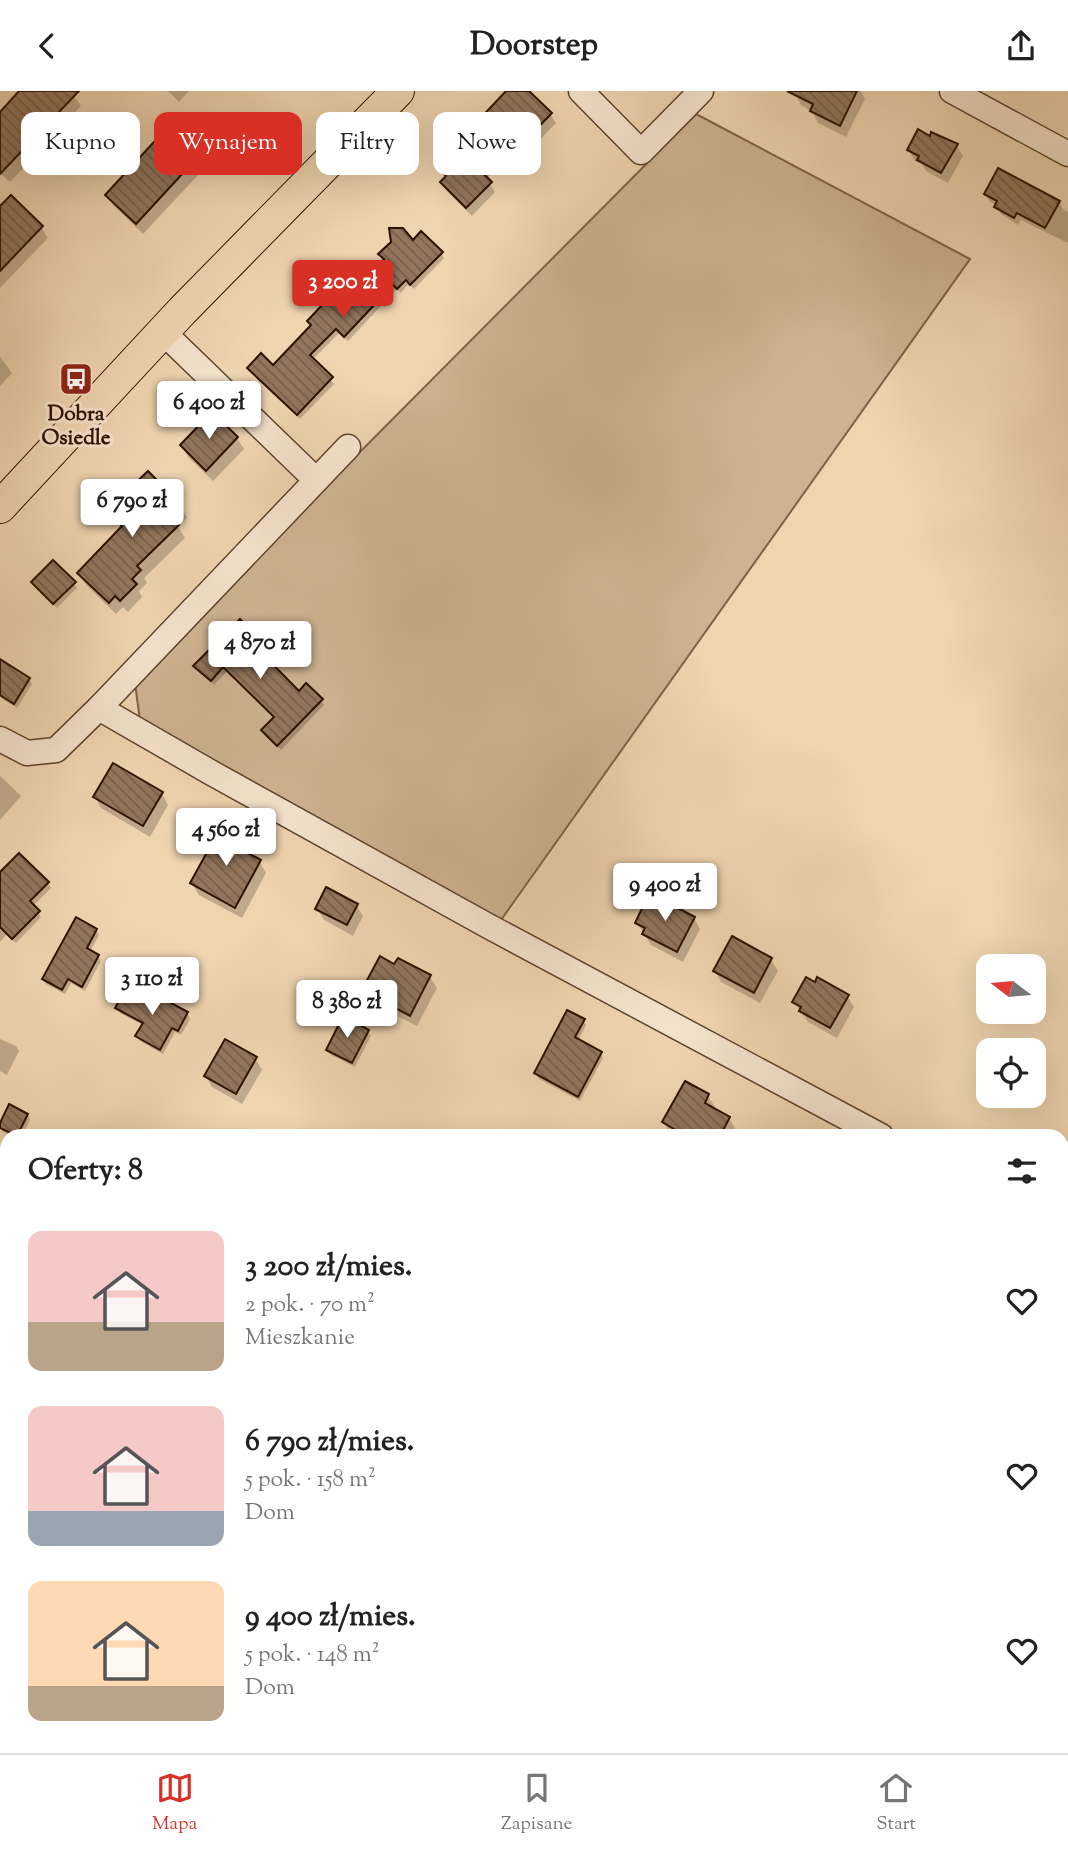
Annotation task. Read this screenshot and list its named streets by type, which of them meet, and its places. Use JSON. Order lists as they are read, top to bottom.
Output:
{
  "places": {
    "bus stop": ["Dobra Osiedle"]
  },
  "north": "left",
  "page": {
    "header": "Doorstep",
    "chip": [
      "Kupno",
      "Wynajem",
      "Filtry",
      "Nowe"
    ],
    "price": [
      "3 200 zł",
      "6 400 zł",
      "6 790 zł",
      "4 870 zł",
      "4 560 zł",
      "9 400 zł",
      "3 110 zł",
      "8 380 zł"
    ],
    "heading": "Oferty: 8",
    "list": [
      {
        "name": "3 200 zł/mies.",
        "note": "2 pok. · 70 m² · Mieszkanie"
      },
      {
        "name": "6 790 zł/mies.",
        "note": "5 pok. · 158 m² · Dom"
      },
      {
        "name": "9 400 zł/mies.",
        "note": "5 pok. · 148 m² · Dom"
      }
    ],
    "tabs": ["Mapa", "Zapisane", "Start"]
  }
}
